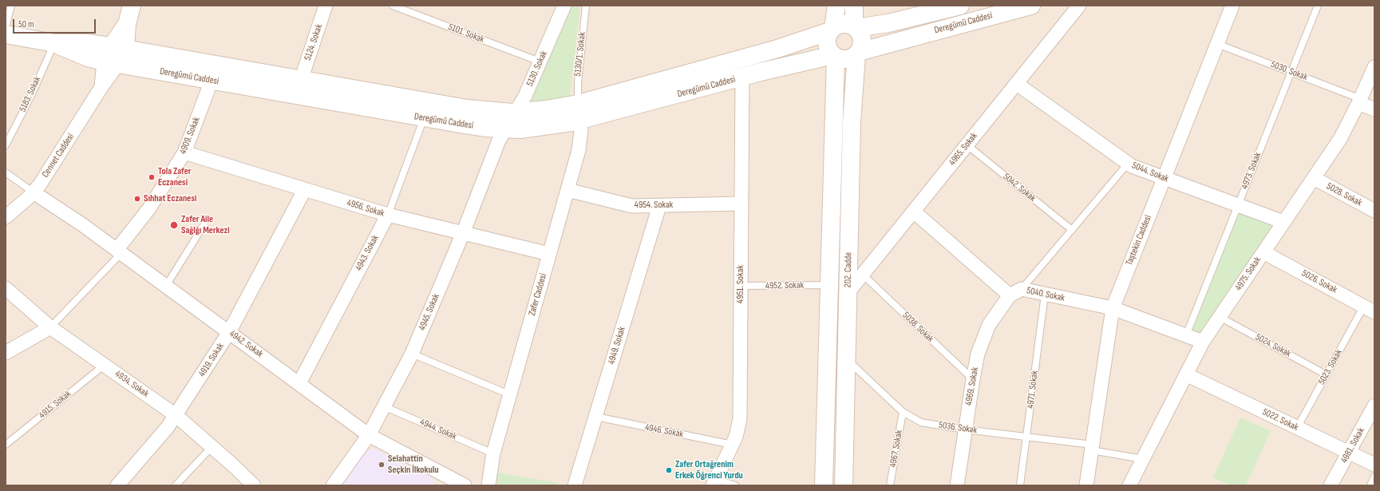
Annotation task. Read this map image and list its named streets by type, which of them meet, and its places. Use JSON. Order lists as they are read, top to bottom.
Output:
{
  "streets": {
    "main road": ["Deregümü Caddesi", "Cennet Caddesi", "202. Cadde"],
    "street": [
      "5124. Sokak",
      "5130. Sokak",
      "5030. Sokak",
      "4909. Sokak",
      "4965. Sokak",
      "5044. Sokak",
      "5028. Sokak",
      "4954. Sokak",
      "4956. Sokak",
      "Taştekin Caddesi",
      "4943. Sokak",
      "4975. Sokak",
      "5026. Sokak",
      "4951. Sokak",
      "Zafer Caddesi",
      "5040. Sokak",
      "4945. Sokak",
      "4942. Sokak",
      "4949. Sokak",
      "4919. Sokak",
      "4934. Sokak",
      "4969. Sokak",
      "5022. Sokak",
      "4981. Sokak"
    ],
    "lane": [
      "5101. Sokak",
      "5130/1. Sokak",
      "5183. Sokak",
      "4973. Sokak",
      "5042. Sokak",
      "4952. Sokak",
      "5038. Sokak",
      "5024. Sokak",
      "5023. Sokak",
      "4971. Sokak",
      "4915. Sokak",
      "5036. Sokak",
      "4944. Sokak",
      "4946. Sokak",
      "4967. Sokak"
    ]
  },
  "crossings": [
    ["Deregümü Caddesi", "5124. Sokak"],
    ["Deregümü Caddesi", "5130/1. Sokak"],
    ["Deregümü Caddesi", "5130. Sokak"],
    ["Deregümü Caddesi", "5183. Sokak"],
    ["Deregümü Caddesi", "4909. Sokak"],
    ["Deregümü Caddesi", "Cennet Caddesi"],
    ["Deregümü Caddesi", "4943. Sokak"],
    ["Deregümü Caddesi", "202. Cadde"],
    ["Deregümü Caddesi", "4951. Sokak"],
    ["Deregümü Caddesi", "Zafer Caddesi"],
    ["Deregümü Caddesi", "4945. Sokak"],
    ["5101. Sokak", "5130. Sokak"],
    ["5130/1. Sokak", "Zafer Caddesi"],
    ["5130. Sokak", "4945. Sokak"],
    ["5030. Sokak", "4973. Sokak"],
    ["5030. Sokak", "Taştekin Caddesi"],
    ["5030. Sokak", "4975. Sokak"],
    ["4909. Sokak", "4956. Sokak"],
    ["4909. Sokak", "4942. Sokak"],
    ["4909. Sokak", "4934. Sokak"],
    ["4965. Sokak", "5044. Sokak"],
    ["4965. Sokak", "5042. Sokak"],
    ["4965. Sokak", "202. Cadde"],
    ["4965. Sokak", "5038. Sokak"],
    ["Cennet Caddesi", "4942. Sokak"],
    ["4973. Sokak", "5044. Sokak"],
    ["4973. Sokak", "5040. Sokak"],
    ["5044. Sokak", "Taştekin Caddesi"],
    ["5044. Sokak", "4975. Sokak"],
    ["5028. Sokak", "4975. Sokak"],
    ["4954. Sokak", "4951. Sokak"],
    ["4954. Sokak", "Zafer Caddesi"],
    ["4954. Sokak", "4949. Sokak"],
    ["4956. Sokak", "4943. Sokak"],
    ["4956. Sokak", "Zafer Caddesi"],
    ["4956. Sokak", "4945. Sokak"],
    ["4956. Sokak", "4919. Sokak"],
    ["Taştekin Caddesi", "5040. Sokak"],
    ["Taştekin Caddesi", "5036. Sokak"],
    ["4943. Sokak", "4942. Sokak"],
    ["202. Cadde", "4952. Sokak"],
    ["202. Cadde", "5036. Sokak"],
    ["4975. Sokak", "5026. Sokak"],
    ["4975. Sokak", "5040. Sokak"],
    ["4975. Sokak", "5024. Sokak"],
    ["4975. Sokak", "5022. Sokak"],
    ["4975. Sokak", "5036. Sokak"],
    ["5026. Sokak", "5023. Sokak"],
    ["4951. Sokak", "4952. Sokak"],
    ["4951. Sokak", "4946. Sokak"],
    ["Zafer Caddesi", "4944. Sokak"],
    ["5040. Sokak", "4969. Sokak"],
    ["5040. Sokak", "4971. Sokak"],
    ["4945. Sokak", "4942. Sokak"],
    ["4945. Sokak", "4944. Sokak"],
    ["5038. Sokak", "4969. Sokak"],
    ["4942. Sokak", "4919. Sokak"],
    ["4949. Sokak", "4946. Sokak"],
    ["5024. Sokak", "5023. Sokak"],
    ["4919. Sokak", "4934. Sokak"],
    ["5023. Sokak", "5022. Sokak"],
    ["4934. Sokak", "4915. Sokak"],
    ["4969. Sokak", "5036. Sokak"],
    ["4971. Sokak", "5036. Sokak"],
    ["5022. Sokak", "4981. Sokak"],
    ["5036. Sokak", "4967. Sokak"]
  ],
  "places": [
    "Tola Zafer Eczanesi",
    "Sıhhat Eczanesi",
    "Zafer Aile Sağlğı Merkezi",
    "Selahattin Seçkin İlkokulu",
    "Zafer Ortağrenim Erkek Öğrenci Yurdu"
  ],
  "scale_bar": "50 m"
}
